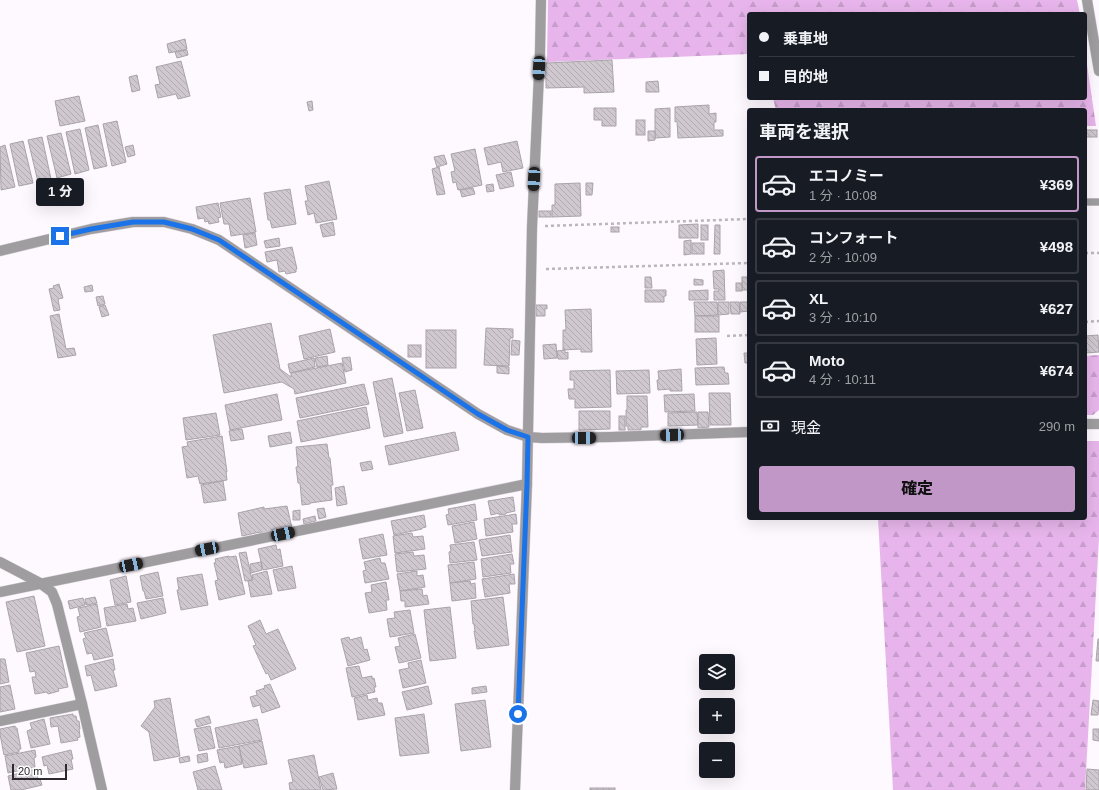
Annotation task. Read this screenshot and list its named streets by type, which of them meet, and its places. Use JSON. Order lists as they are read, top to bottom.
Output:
{
  "scale_bar": "20 m",
  "page": {
    "banner": ["乗車地", "目的地"],
    "heading": "車両を選択",
    "list": [
      {
        "name": "エコノミー",
        "note": "1 分 · 10:08",
        "value": "¥369"
      },
      {
        "name": "コンフォート",
        "note": "2 分 · 10:09",
        "value": "¥498"
      },
      {
        "name": "XL",
        "note": "3 分 · 10:10",
        "value": "¥627"
      },
      {
        "name": "Moto",
        "note": "4 分 · 10:11",
        "value": "¥674"
      }
    ],
    "bubble": "1 分",
    "pay": ["現金", "290 m"],
    "buttons": "確定",
    "map_buttons": ["+", "−"],
    "scale": "20 m"
  }
}
